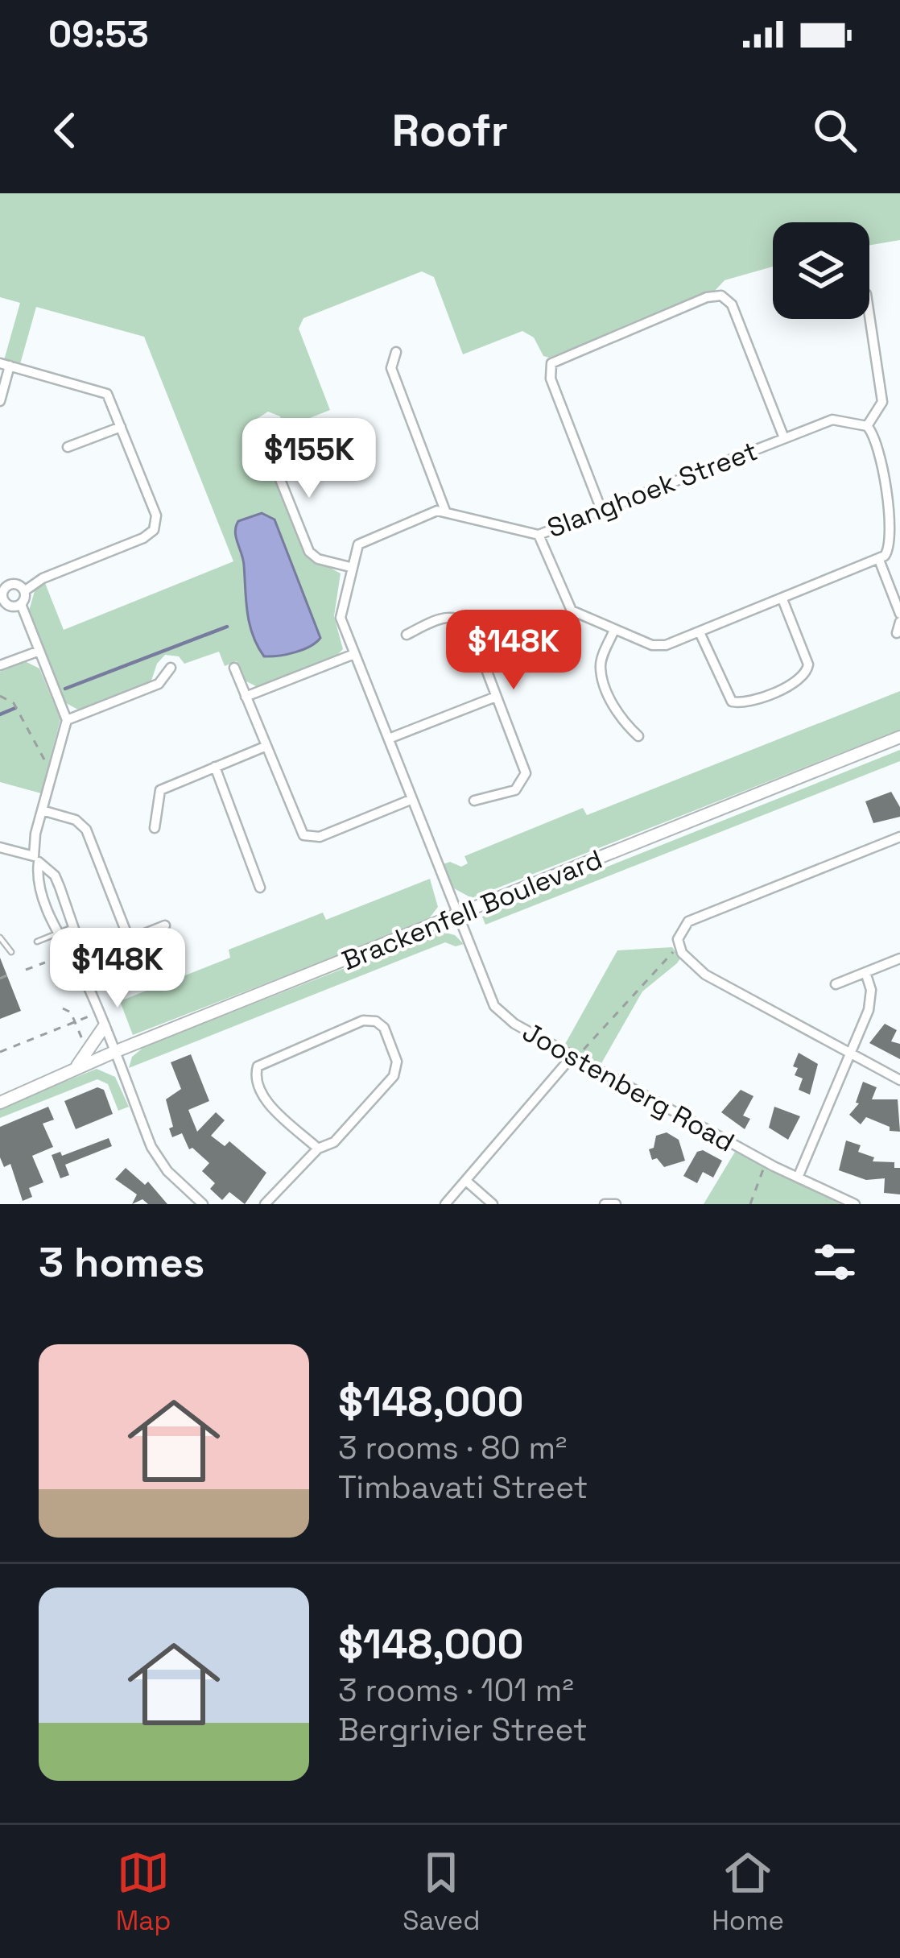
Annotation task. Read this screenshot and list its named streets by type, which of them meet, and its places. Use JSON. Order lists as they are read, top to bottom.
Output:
{
  "streets": {
    "street": ["Slanghoek Street", "Brackenfell Boulevard", "Joostenberg Road"]
  },
  "crossings": [
    ["Brackenfell Boulevard", "Joostenberg Road"]
  ],
  "page": {
    "status": "09:53",
    "header": "Roofr",
    "price": ["$155K", "$148K", "$148K"],
    "heading": "3 homes",
    "list": [
      {
        "name": "$148,000",
        "note": "3 rooms · 80 m² · Timbavati Street"
      },
      {
        "name": "$148,000",
        "note": "3 rooms · 101 m² · Bergrivier Street"
      }
    ],
    "tabs": ["Map", "Saved", "Home"]
  }
}
